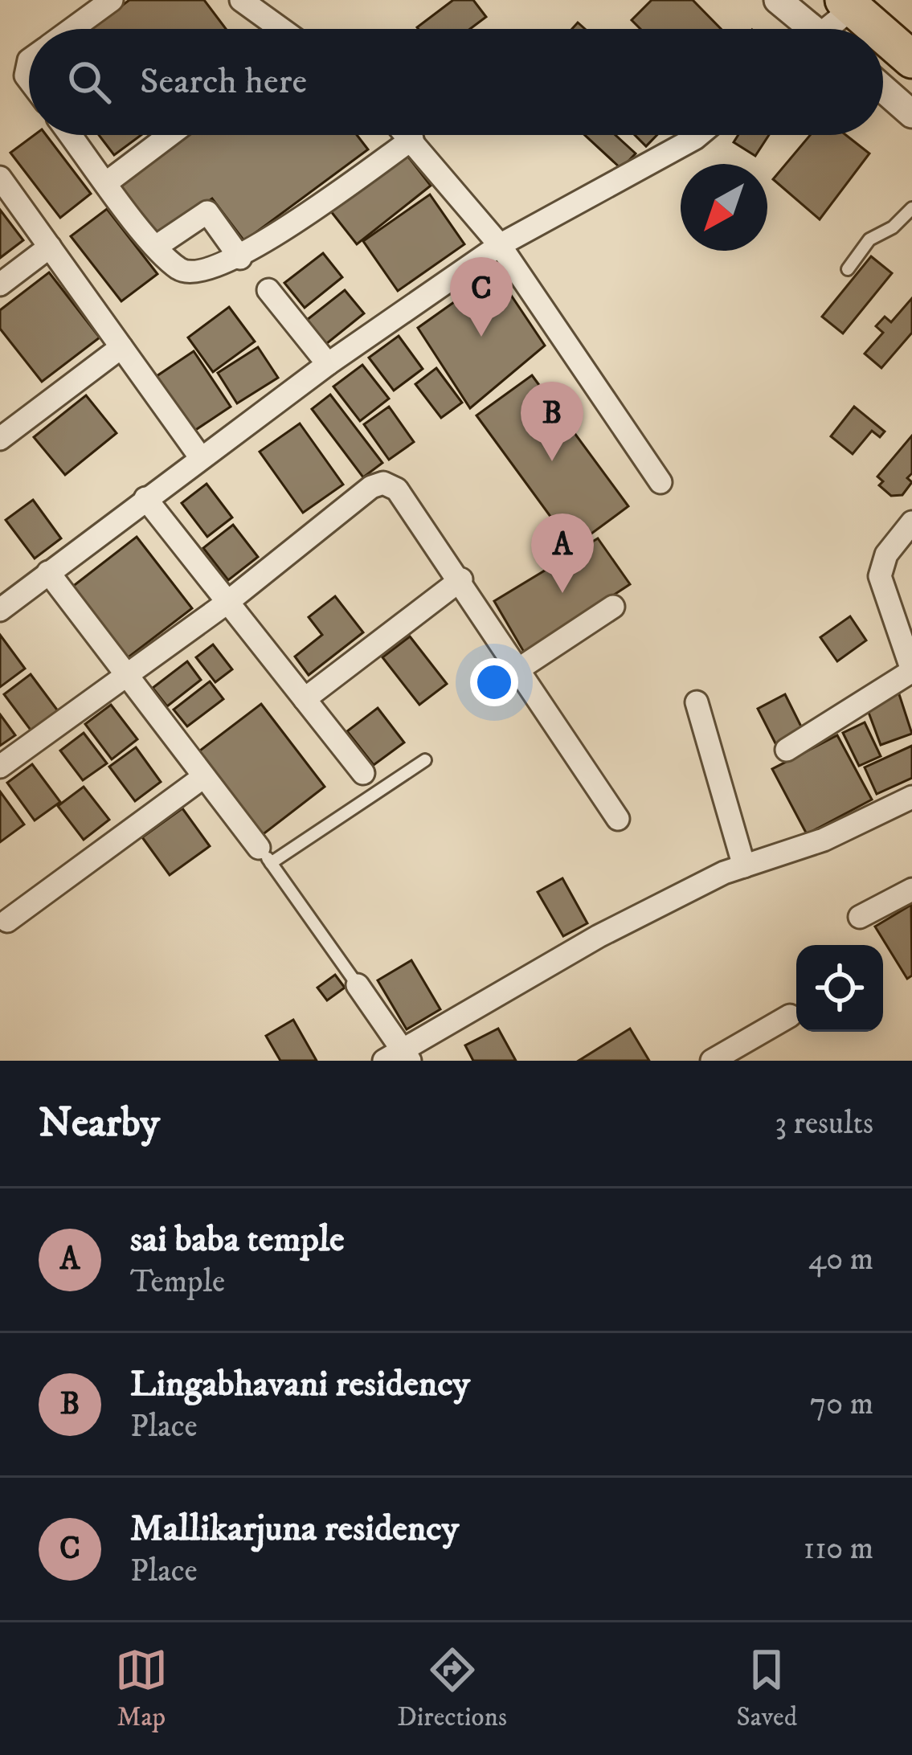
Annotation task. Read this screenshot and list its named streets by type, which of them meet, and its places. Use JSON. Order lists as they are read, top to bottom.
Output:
{
  "north": "bottom left",
  "page": {
    "search": "Search here",
    "pins": ["C", "B", "A"],
    "heading": ["Nearby", "3 results"],
    "list": [
      {
        "mark": "A",
        "name": "sai baba temple",
        "note": "Temple",
        "value": "40 m"
      },
      {
        "mark": "B",
        "name": "Lingabhavani residency",
        "note": "Place",
        "value": "70 m"
      },
      {
        "mark": "C",
        "name": "Mallikarjuna residency",
        "note": "Place",
        "value": "110 m"
      }
    ],
    "nav": ["Map", "Directions", "Saved"]
  }
}
